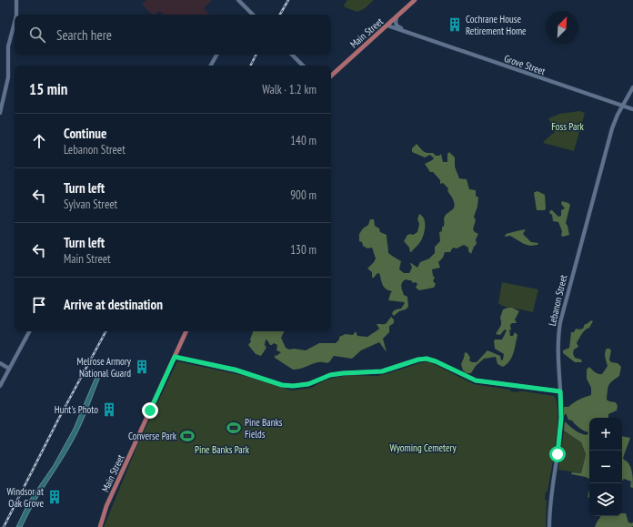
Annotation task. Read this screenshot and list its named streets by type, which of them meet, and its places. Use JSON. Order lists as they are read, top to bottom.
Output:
{
  "streets": {
    "main road": ["Main Street", "Grove Street", "Lebanon Street"]
  },
  "crossings": [
    ["Main Street", "Grove Street"],
    ["Grove Street", "Lebanon Street"]
  ],
  "parks": ["Foss Park", "Wyoming Cemetery", "Pine Banks Park"],
  "places": {
    "building": [
      "Cochrane House Retirement Home",
      "Melrose Armory National Guard",
      "Hunt's Photo",
      "Windsor at Oak Grove"
    ],
    "sports": ["Pine Banks Fields", "Converse Park"]
  },
  "north": "top right",
  "page": {
    "search": "Search here",
    "heading": ["15 min", "Walk · 1.2 km"],
    "list": [
      ["Continue", "Lebanon Street", "140 m"],
      ["Turn left", "Sylvan Street", "900 m"],
      ["Turn left", "Main Street", "130 m"],
      "Arrive at destination"
    ],
    "map_buttons": ["+", "−"]
  }
}
